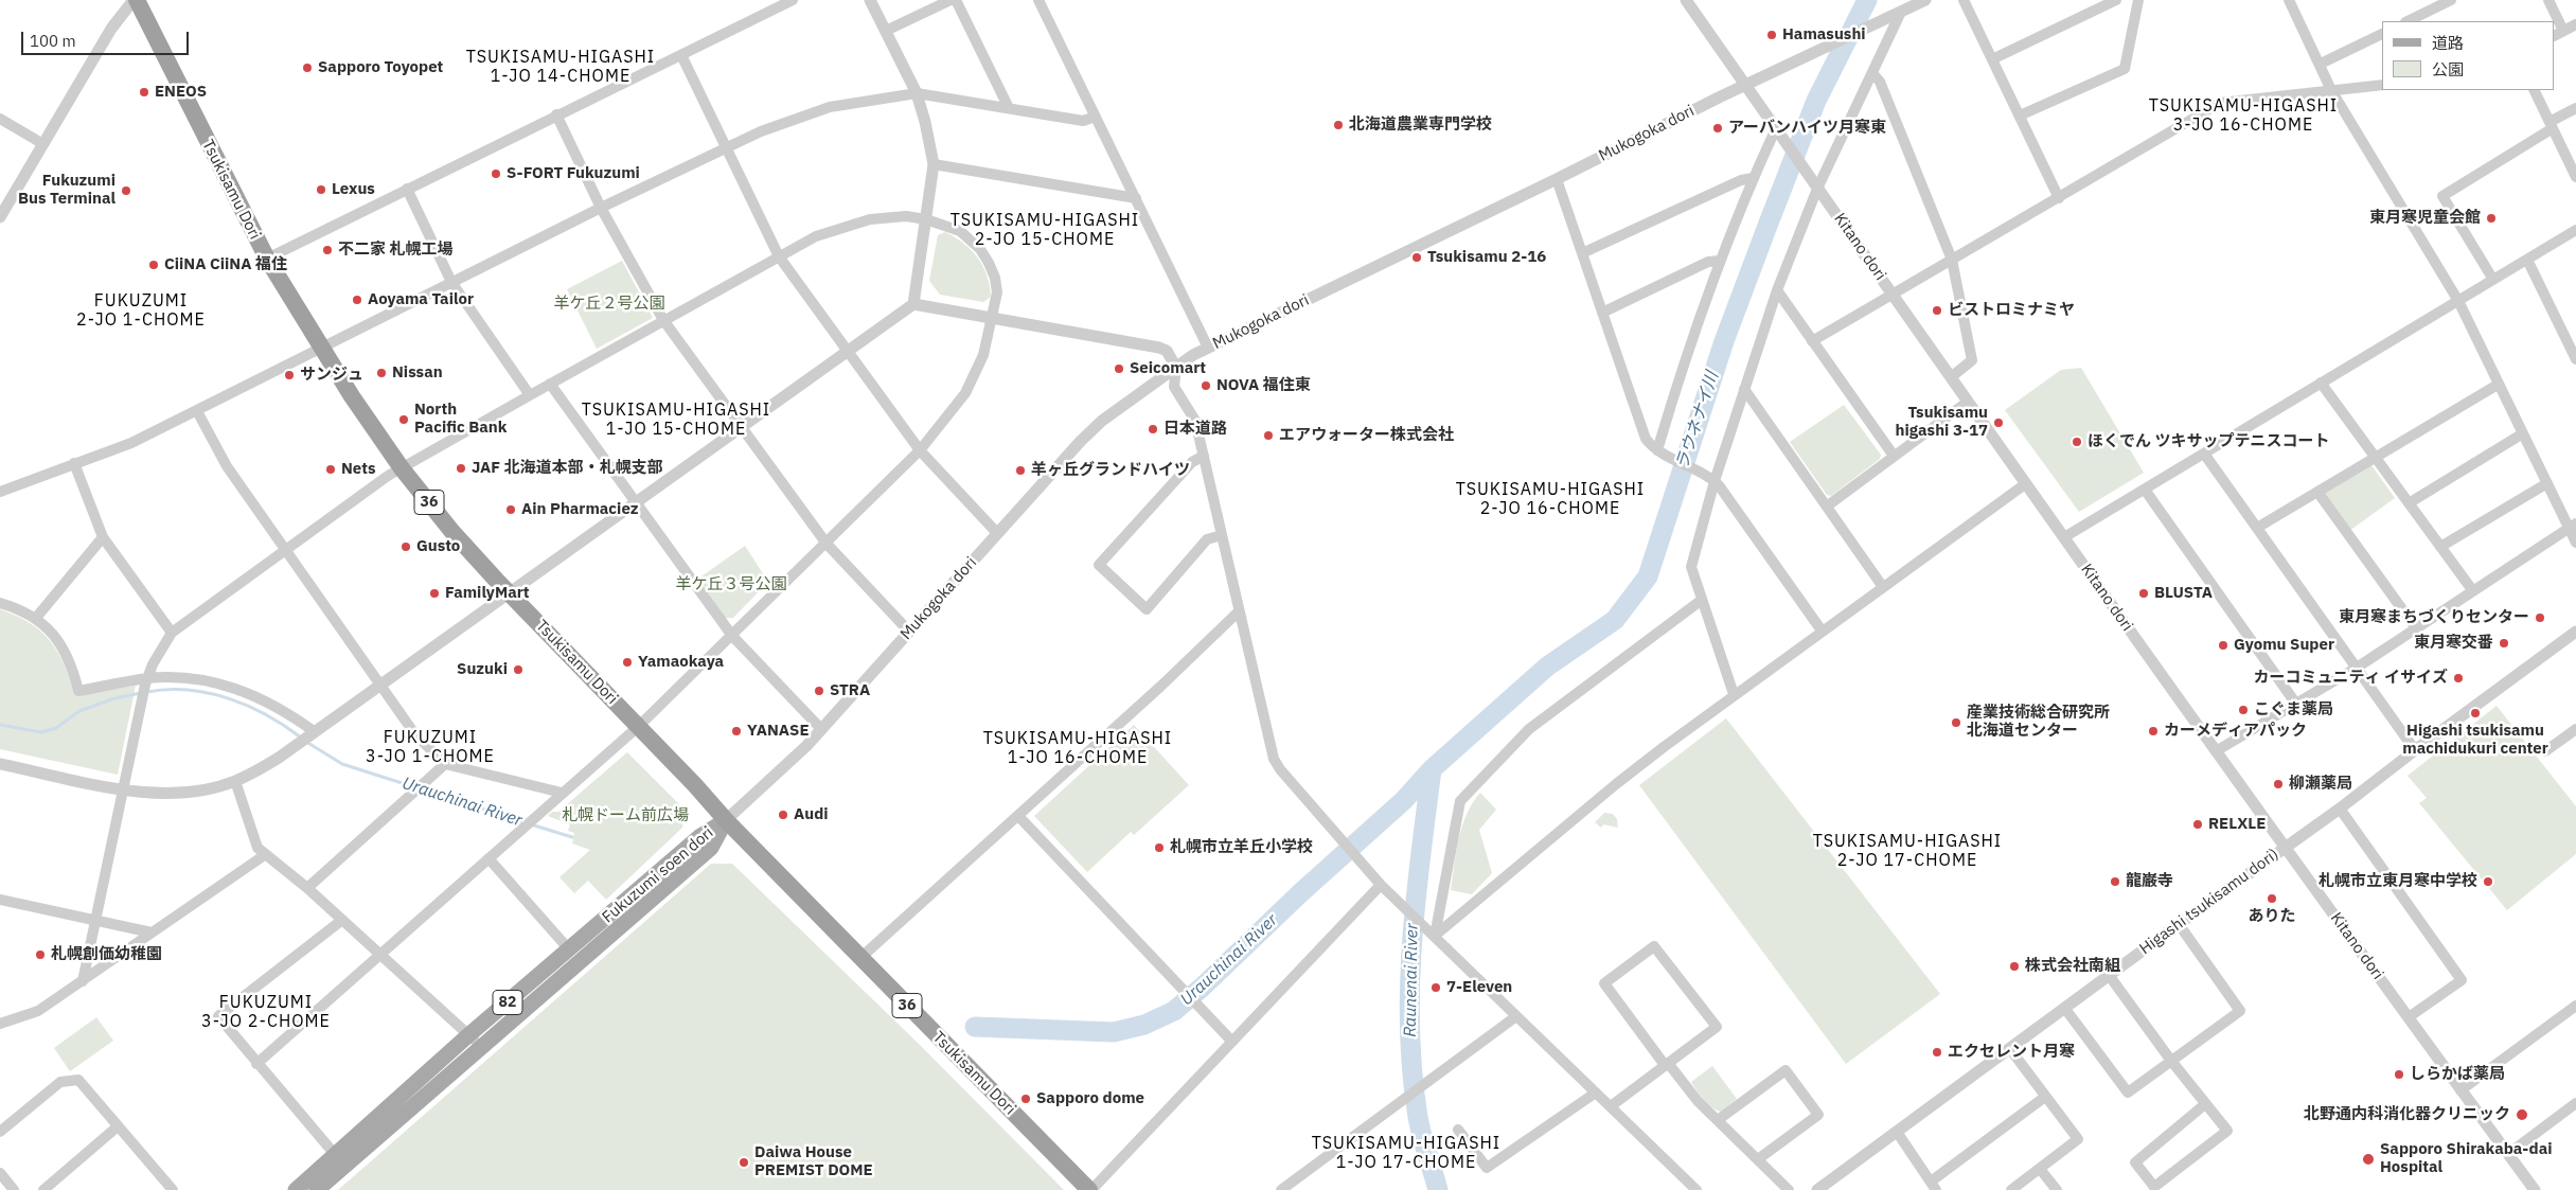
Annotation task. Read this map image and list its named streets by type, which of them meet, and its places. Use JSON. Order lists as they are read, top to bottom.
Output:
{
  "streets": {
    "highway": ["Tsukisamu Dori", "36"],
    "main road": ["Fukuzumi soen dori", "82"],
    "street": ["Mukogoka dori", "Kitano dori", "Higashi tsukisamu dori)"]
  },
  "crossings": [
    ["Mukogoka dori", "Tsukisamu Dori"],
    ["Mukogoka dori", "Kitano dori"],
    ["Mukogoka dori", "Fukuzumi soen dori"],
    ["Tsukisamu Dori", "Fukuzumi soen dori"],
    ["Kitano dori", "Higashi tsukisamu dori)"]
  ],
  "districts": [
    "TSUKISAMU-HIGASHI 1-JO 14-CHOME",
    "TSUKISAMU-HIGASHI 3-JO 16-CHOME",
    "TSUKISAMU-HIGASHI 2-JO 15-CHOME",
    "FUKUZUMI 2-JO 1-CHOME",
    "TSUKISAMU-HIGASHI 1-JO 15-CHOME",
    "TSUKISAMU-HIGASHI 2-JO 16-CHOME",
    "FUKUZUMI 3-JO 1-CHOME",
    "TSUKISAMU-HIGASHI 1-JO 16-CHOME",
    "TSUKISAMU-HIGASHI 2-JO 17-CHOME",
    "FUKUZUMI 3-JO 2-CHOME",
    "TSUKISAMU-HIGASHI 1-JO 17-CHOME"
  ],
  "water": ["ラウネナイ川", "Urauchinai River", "Raunenai River"],
  "parks": ["羊ケ丘２号公園", "羊ケ丘３号公園", "札幌ドーム前広場"],
  "places": [
    "Hamasushi",
    "Sapporo Toyopet",
    "ENEOS",
    "北海道農業専門学校",
    "アーバンハイツ月寒東",
    "S-FORT Fukuzumi",
    "Lexus",
    "Fukuzumi Bus Terminal",
    "東月寒児童会館",
    "不二家 札幌工場",
    "Tsukisamu 2-16",
    "CiiNA CiiNA 福住",
    "Aoyama Tailor",
    "ビストロミナミヤ",
    "Seicomart",
    "Nissan",
    "サンジュ",
    "NOVA 福住東",
    "North Pacific Bank",
    "Tsukisamu higashi 3-17",
    "日本道路",
    "エアウォーター株式会社",
    "ほくでん ツキサップテニスコート",
    "JAF 北海道本部・札幌支部",
    "Nets",
    "羊ヶ丘グランドハイツ",
    "Ain Pharmaciez",
    "Gusto",
    "FamilyMart",
    "BLUSTA",
    "東月寒まちづくりセンター",
    "東月寒交番",
    "Gyomu Super",
    "Yamaokaya",
    "Suzuki",
    "カーコミュニティ イサイズ",
    "STRA",
    "こぐま薬局",
    "Higashi tsukisamu machidukuri center",
    "産業技術総合研究所 北海道センター",
    "YANASE",
    "カーメディアパック",
    "柳瀬薬局",
    "Audi",
    "RELXLE",
    "札幌市立羊丘小学校",
    "龍巌寺",
    "札幌市立東月寒中学校",
    "ありた",
    "札幌創価幼稚園",
    "株式会社南組",
    "7-Eleven",
    "エクセレント月寒",
    "しらかば薬局",
    "Sapporo dome",
    "北野通内科消化器クリニック",
    "Sapporo Shirakaba-dai Hospital",
    "Daiwa House PREMIST DOME"
  ],
  "legend": ["道路", "公園"],
  "scale_bar": "100 m"
}
